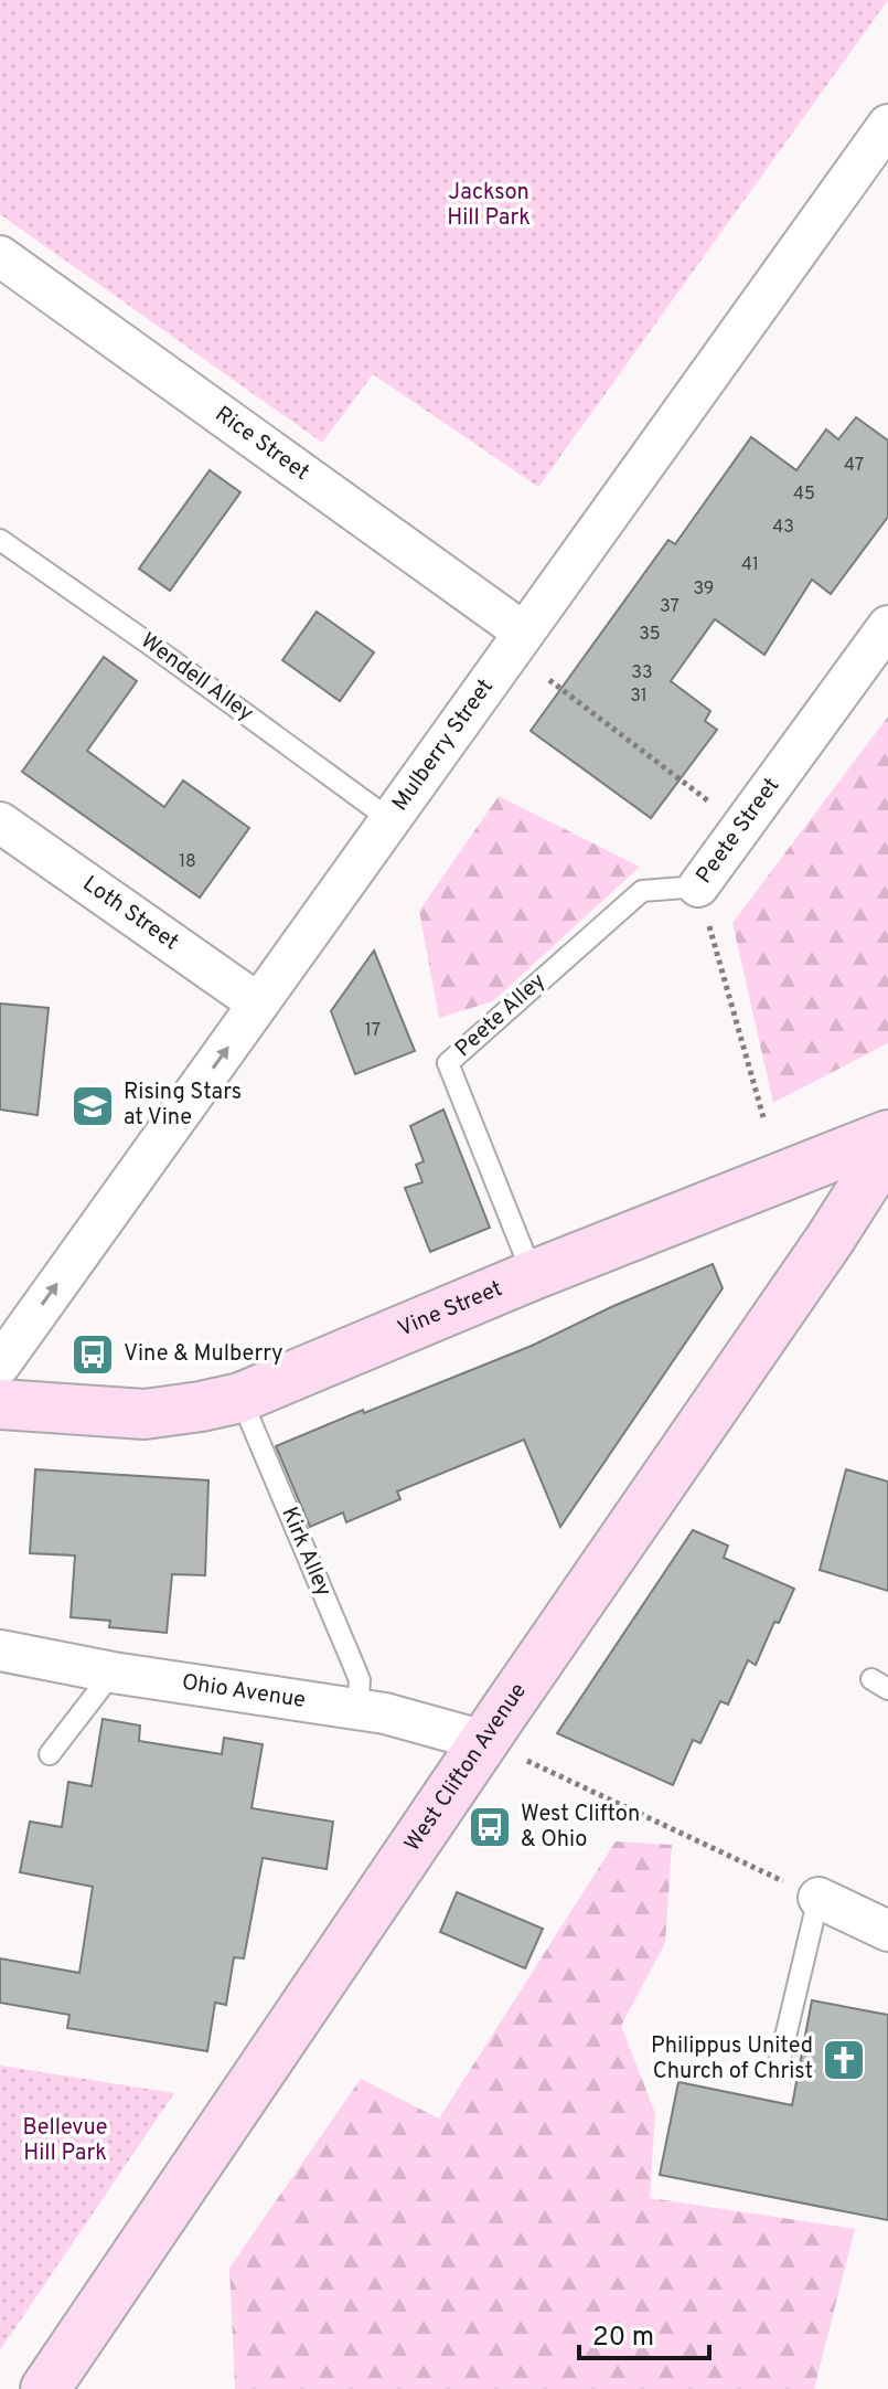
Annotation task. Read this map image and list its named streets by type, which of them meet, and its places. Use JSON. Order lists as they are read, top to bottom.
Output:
{
  "streets": {
    "main road": ["Vine Street", "West Clifton Avenue"],
    "street": [
      "Rice Street",
      "Mulberry Street",
      "Peete Street",
      "Loth Street",
      "Ohio Avenue"
    ],
    "lane": ["Wendell Alley", "Peete Alley", "Kirk Alley"]
  },
  "crossings": [
    ["Rice Street", "Mulberry Street"],
    ["Wendell Alley", "Mulberry Street"],
    ["Mulberry Street", "Loth Street"],
    ["Peete Street", "Peete Alley"],
    ["Peete Alley", "Vine Street"],
    ["Vine Street", "Kirk Alley"],
    ["Kirk Alley", "Ohio Avenue"],
    ["Ohio Avenue", "West Clifton Avenue"]
  ],
  "parks": ["Jackson Hill Park", "Bellevue Hill Park"],
  "places": {
    "school or university": ["Rising Stars at Vine"],
    "bus stop": ["Vine & Mulberry", "West Clifton & Ohio"],
    "church": ["Philippus United Church of Christ"]
  },
  "house_numbers": [
    "47",
    "45",
    "43",
    "41",
    "39",
    "37",
    "35",
    "33",
    "31",
    "18",
    "17"
  ],
  "scale_bar": "20 m"
}
